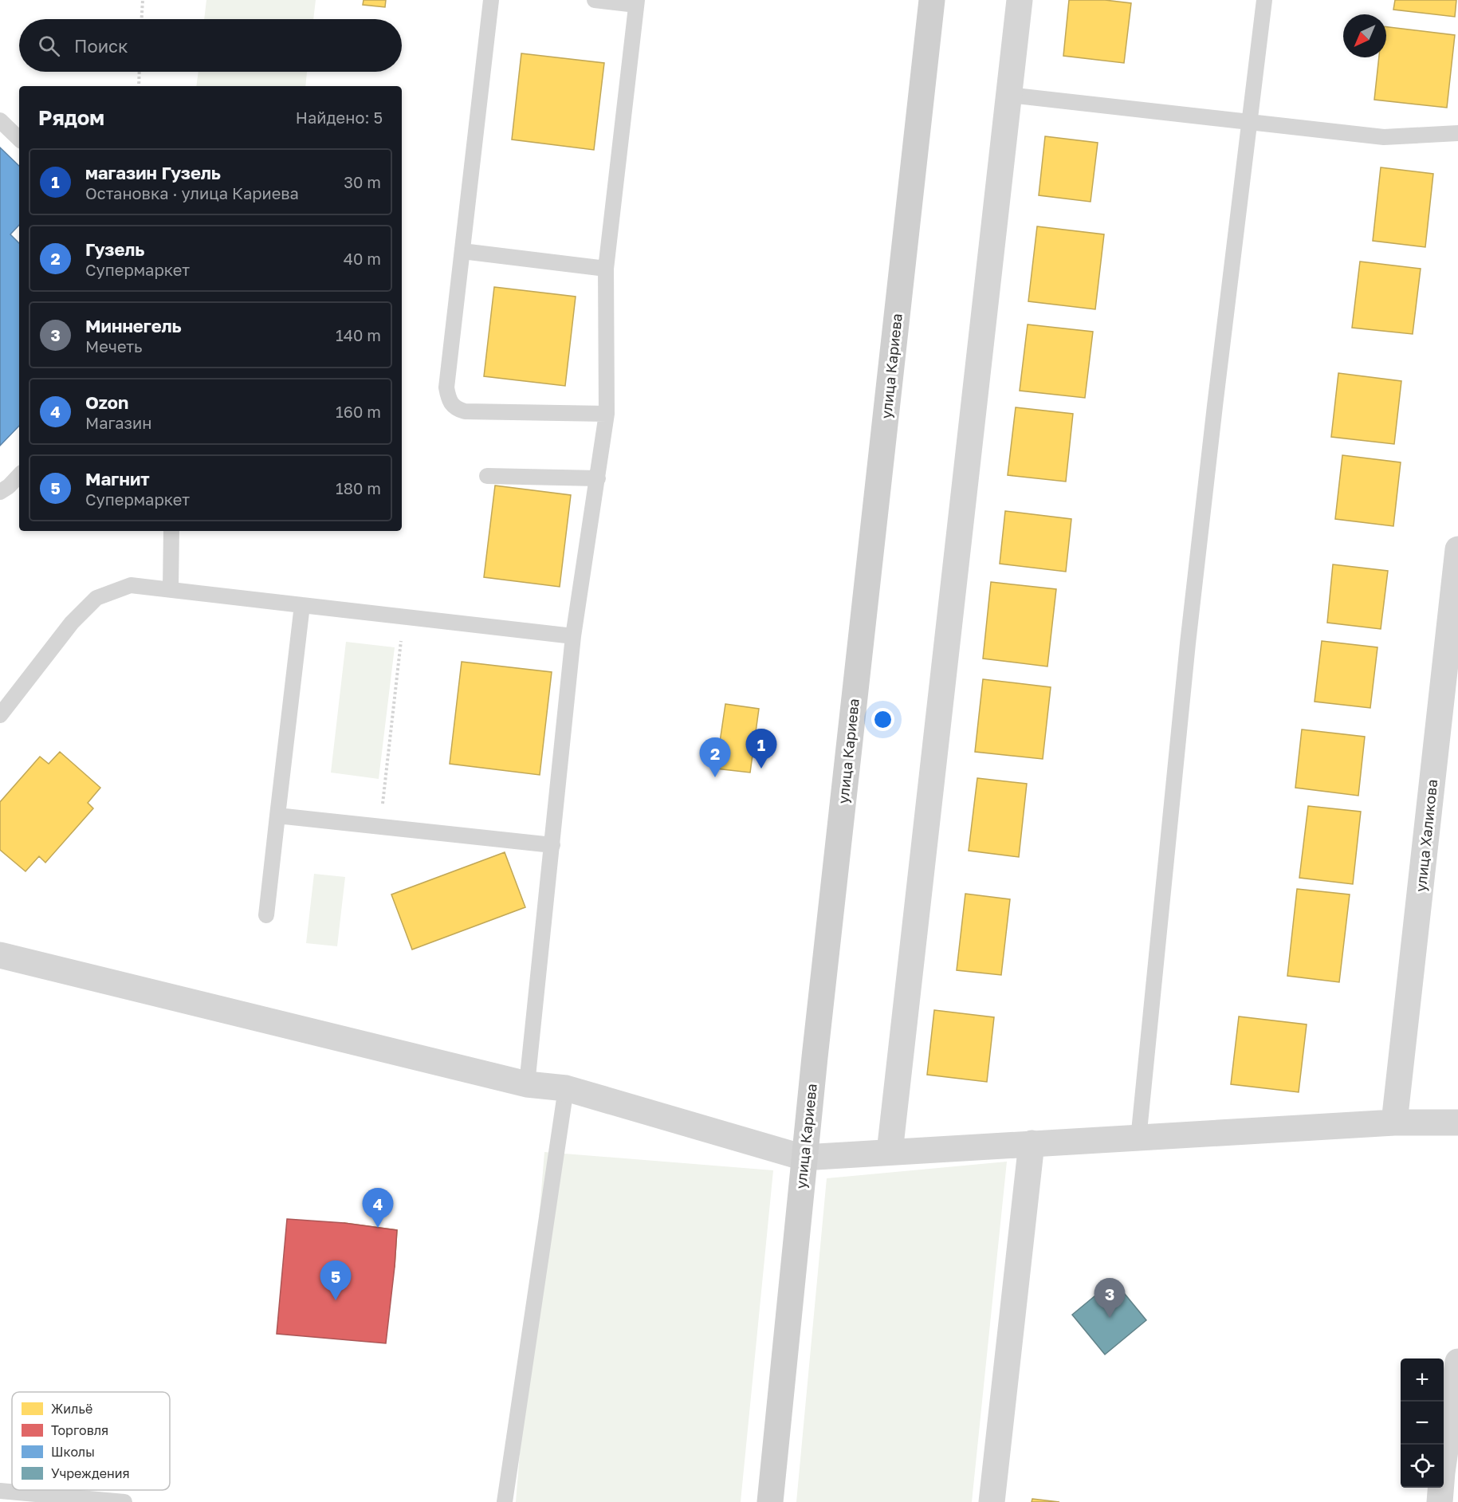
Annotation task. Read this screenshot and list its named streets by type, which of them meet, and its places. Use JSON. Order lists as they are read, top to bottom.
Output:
{
  "streets": {
    "main road": ["улица Кариева"],
    "street": ["улица Халикова"]
  },
  "legend": [
    "Жильё",
    "Торговля",
    "Школы",
    "Учреждения"
  ],
  "north": "bottom left",
  "page": {
    "search": "Поиск",
    "heading": ["Рядом", "Найдено: 5"],
    "list": [
      {
        "mark": "1",
        "name": "магазин Гузель",
        "note": "Остановка · улица Кариева",
        "value": "30 m"
      },
      {
        "mark": "2",
        "name": "Гузель",
        "note": "Супермаркет",
        "value": "40 m"
      },
      {
        "mark": "3",
        "name": "Миннегель",
        "note": "Мечеть",
        "value": "140 m"
      },
      {
        "mark": "4",
        "name": "Ozon",
        "note": "Магазин",
        "value": "160 m"
      },
      {
        "mark": "5",
        "name": "Магнит",
        "note": "Супермаркет",
        "value": "180 m"
      }
    ],
    "pins": [
      "1",
      "2",
      "4",
      "5",
      "3"
    ],
    "map_buttons": ["+", "−"]
  }
}
